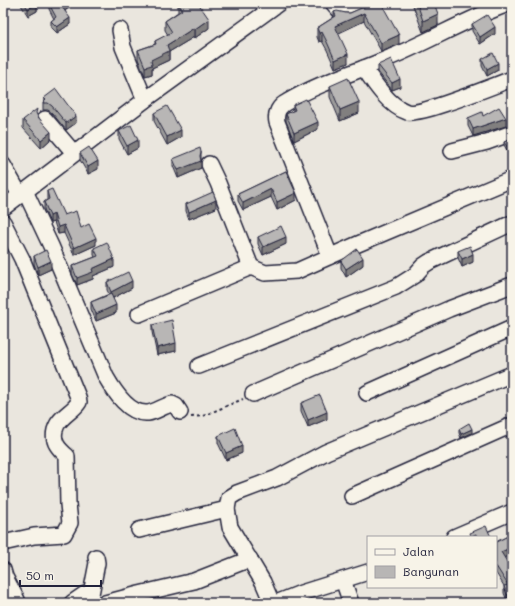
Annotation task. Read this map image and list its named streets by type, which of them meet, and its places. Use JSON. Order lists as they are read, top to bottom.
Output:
{
  "legend": ["Jalan", "Bangunan"],
  "scale_bar": "50 m"
}
